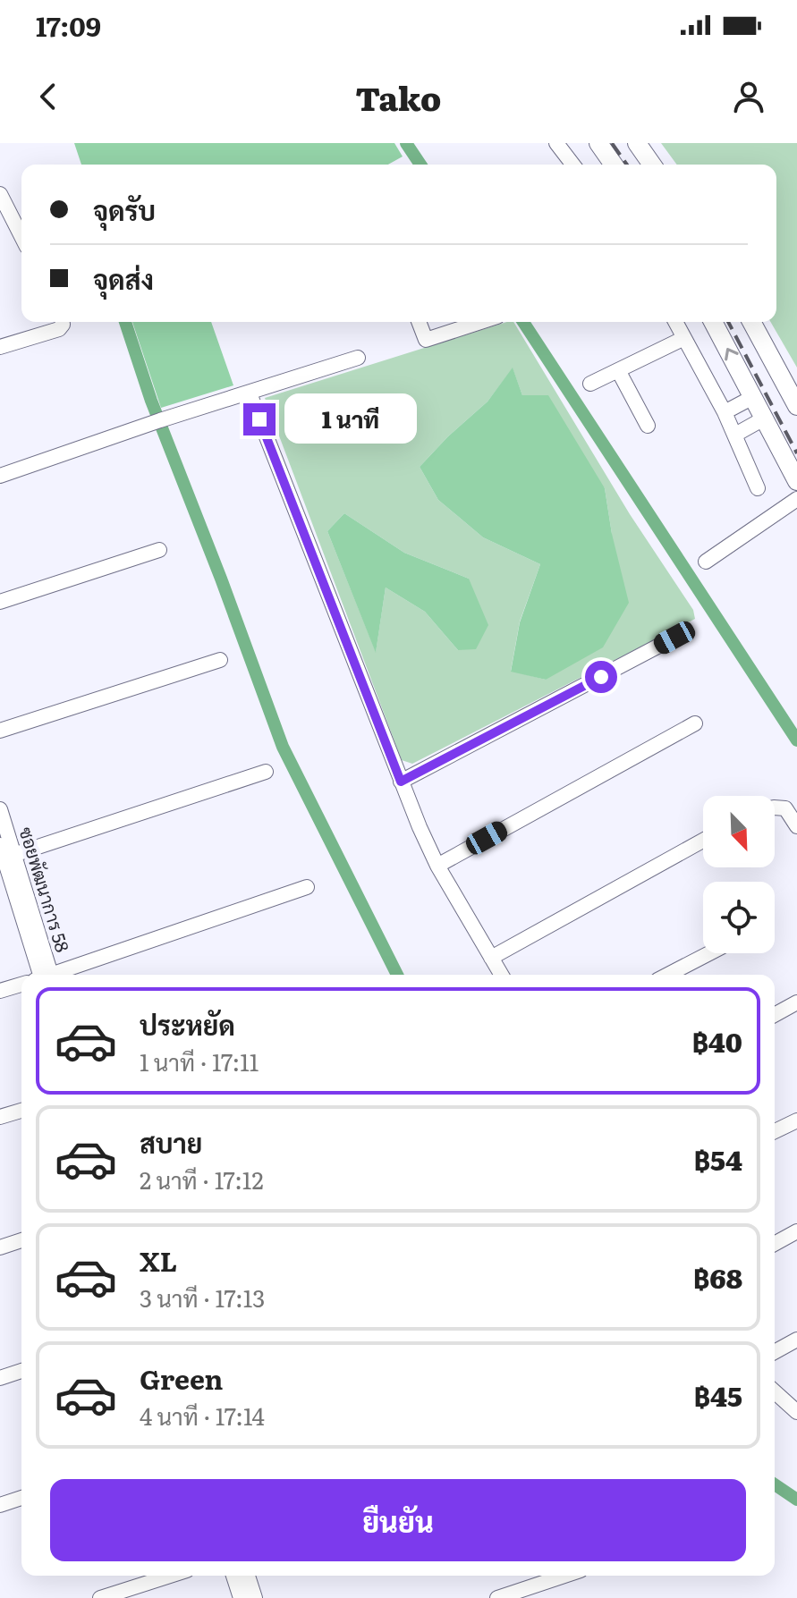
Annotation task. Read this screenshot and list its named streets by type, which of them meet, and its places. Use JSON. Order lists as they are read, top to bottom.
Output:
{
  "streets": {
    "street": ["ซอยพัฒนาการ 58"]
  },
  "north": "bottom right",
  "page": {
    "status": "17:09",
    "header": "Tako",
    "banner": ["จุดรับ", "จุดส่ง"],
    "bubble": "1 นาที",
    "list": [
      {
        "name": "ประหยัด",
        "note": "1 นาที · 17:11",
        "value": "฿40"
      },
      {
        "name": "สบาย",
        "note": "2 นาที · 17:12",
        "value": "฿54"
      },
      {
        "name": "XL",
        "note": "3 นาที · 17:13",
        "value": "฿68"
      },
      {
        "name": "Green",
        "note": "4 นาที · 17:14",
        "value": "฿45"
      }
    ],
    "buttons": "ยืนยัน"
  }
}
